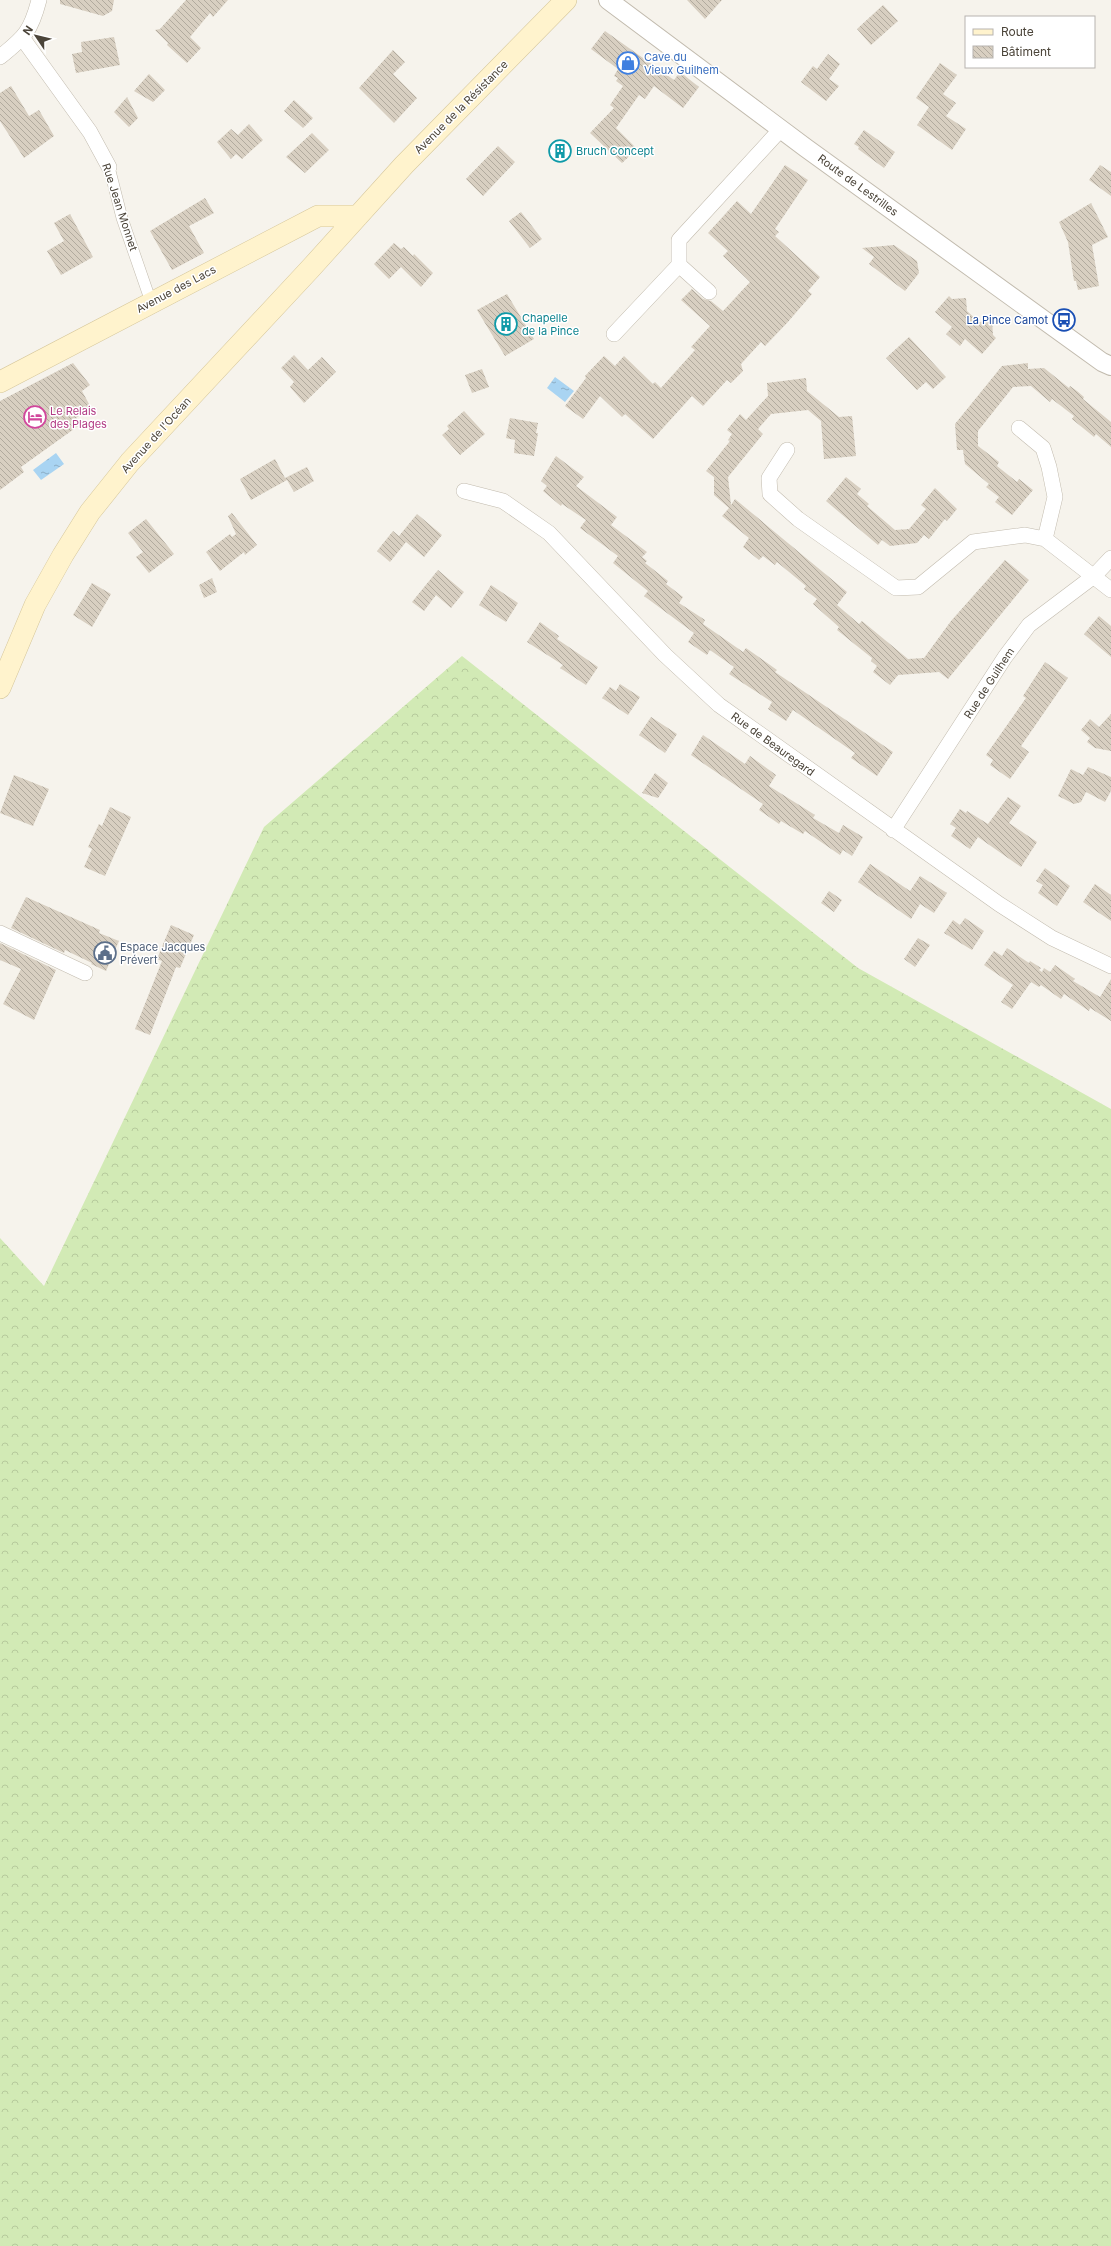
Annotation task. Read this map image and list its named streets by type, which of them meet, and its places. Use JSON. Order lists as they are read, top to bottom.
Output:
{
  "streets": {
    "main road": ["Avenue de la Résistance", "Avenue des Lacs", "Avenue de l'Océan"],
    "street": [
      "Route de Lestrilles",
      "Rue Jean Monnet",
      "Rue de Guilhem",
      "Rue de Beauregard"
    ]
  },
  "crossings": [
    ["Avenue de la Résistance", "Avenue des Lacs"],
    ["Avenue de la Résistance", "Avenue de l'Océan"],
    ["Rue Jean Monnet", "Avenue des Lacs"],
    ["Avenue des Lacs", "Avenue de l'Océan"],
    ["Rue de Guilhem", "Rue de Beauregard"]
  ],
  "places": {
    "shop": ["Cave du Vieux Guilhem"],
    "building": ["Bruch Concept", "Chapelle de la Pince"],
    "bus stop": ["La Pince Camot"],
    "hotel": ["Le Relais des Plages"],
    "public building": ["Espace Jacques Prévert"]
  },
  "legend": ["Route", "Bâtiment"],
  "north": "top left"
}
